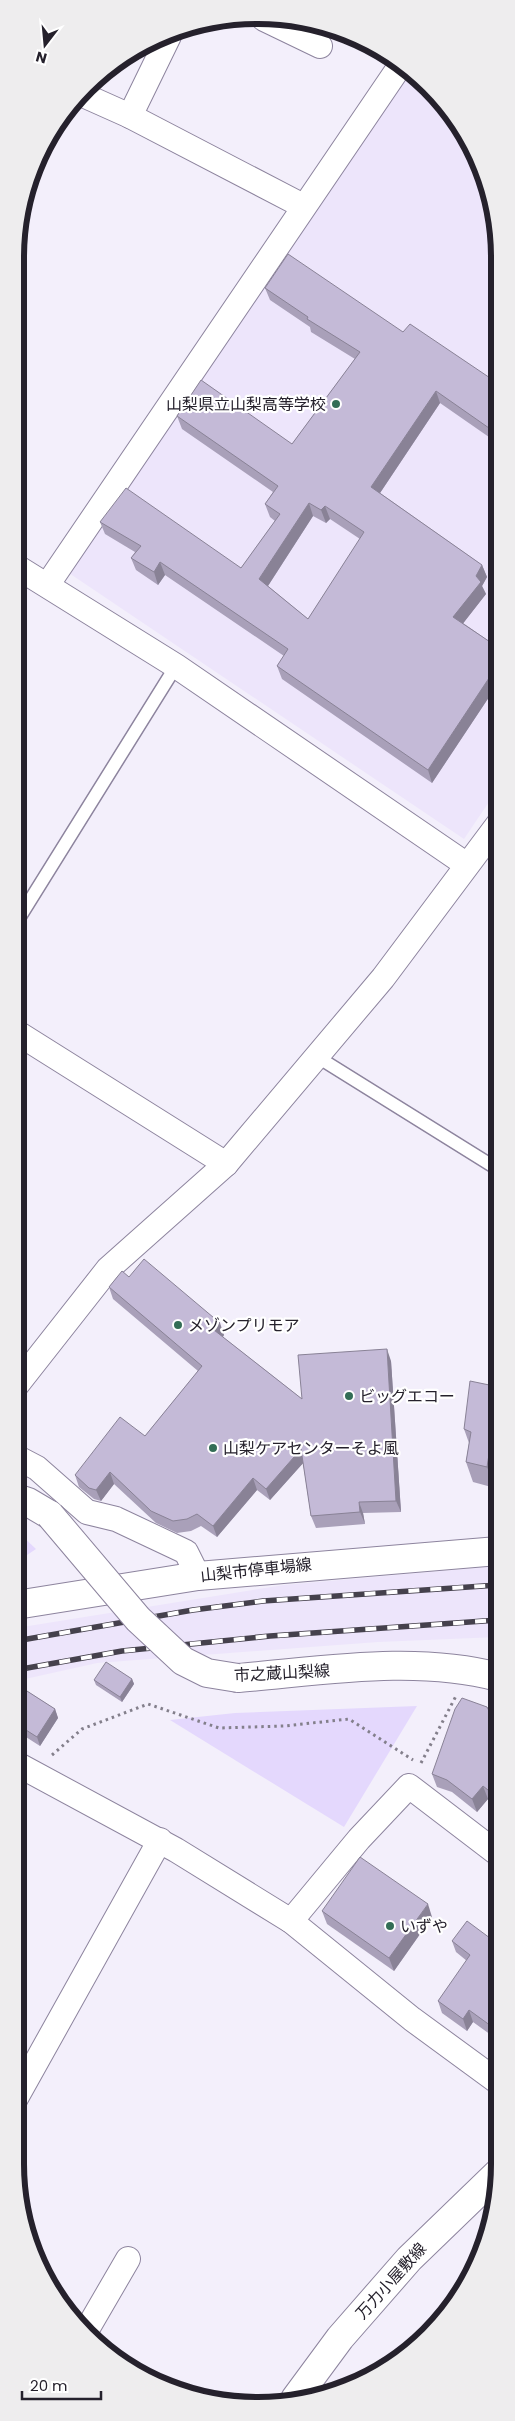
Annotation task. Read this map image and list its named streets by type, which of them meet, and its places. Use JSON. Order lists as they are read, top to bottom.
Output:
{
  "streets": {
    "main road": ["山梨市停車場線", "市之蔵山梨線", "万力小屋敷線"]
  },
  "places": [
    "山梨県立山梨高等学校",
    "メゾンプリモア",
    "ビッグエコー",
    "山梨ケアセンターそよ風",
    "いずや"
  ],
  "scale_bar": "20 m",
  "north": "bottom"
}
